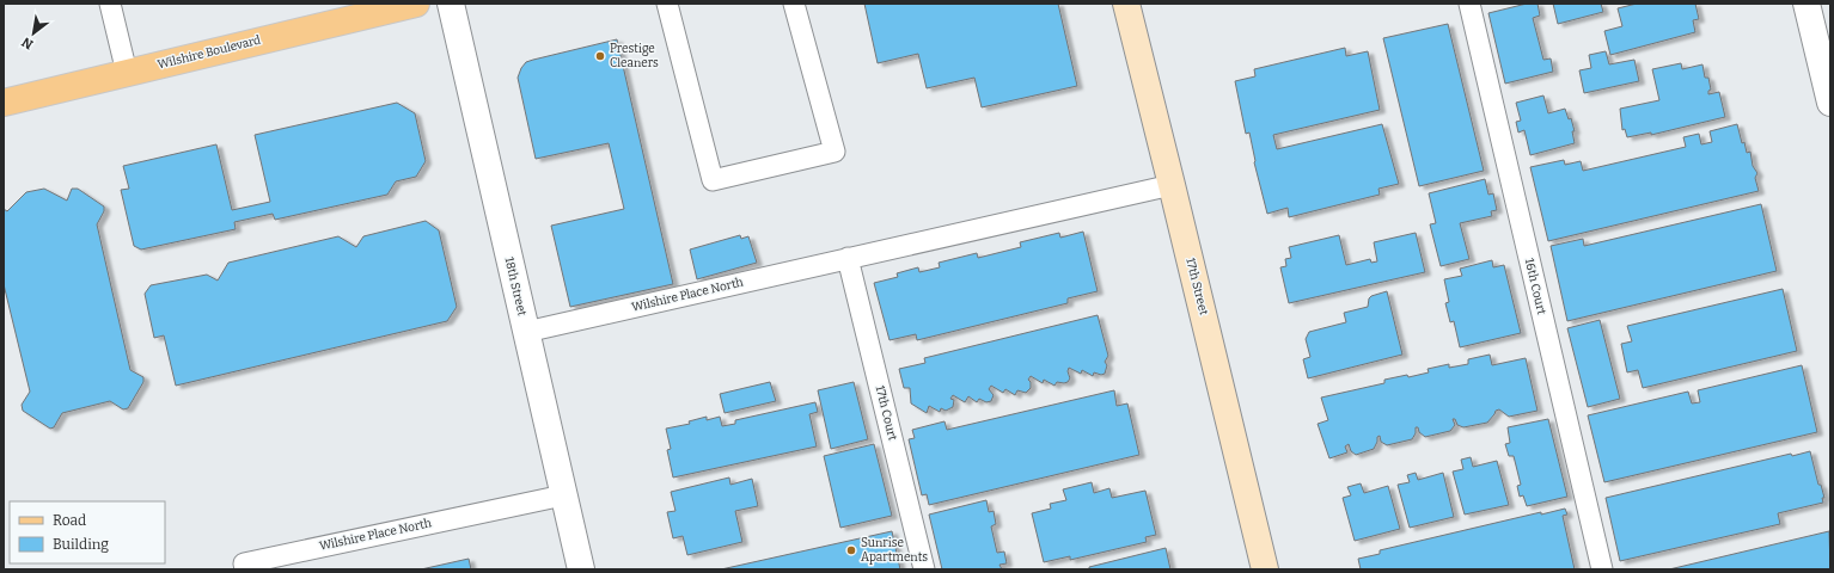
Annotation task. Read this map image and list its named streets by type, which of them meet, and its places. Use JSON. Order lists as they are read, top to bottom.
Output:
{
  "streets": {
    "main road": ["Wilshire Boulevard"],
    "street": ["18th Street", "17th Street"],
    "lane": ["16th Court", "Wilshire Place North", "17th Court"]
  },
  "crossings": [
    ["18th Street", "Wilshire Place North"],
    ["17th Street", "Wilshire Place North"],
    ["Wilshire Place North", "17th Court"]
  ],
  "places": ["Prestige Cleaners", "Sunrise Apartments"],
  "legend": ["Road", "Building"],
  "north": "bottom left"
}
